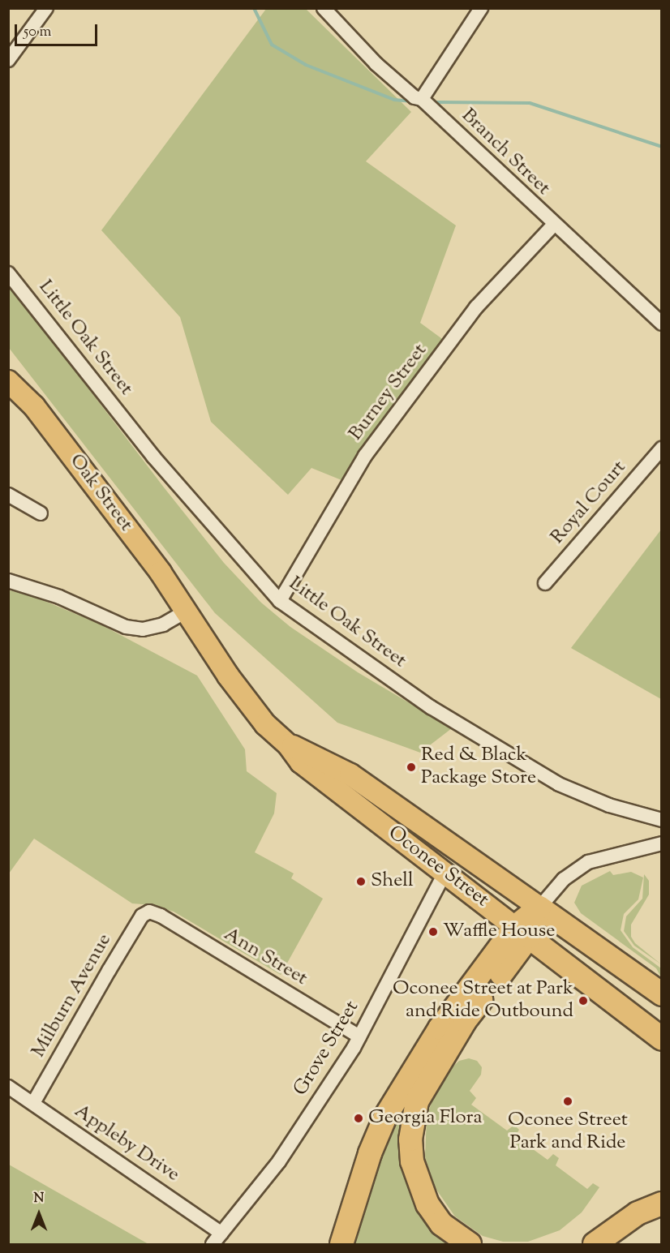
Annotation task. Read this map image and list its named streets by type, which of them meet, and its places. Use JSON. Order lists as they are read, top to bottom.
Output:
{
  "streets": {
    "highway": ["Oconee Street"],
    "main road": ["Oak Street"],
    "street": [
      "Branch Street",
      "Little Oak Street",
      "Burney Street",
      "Royal Court",
      "Ann Street",
      "Milburn Avenue",
      "Grove Street",
      "Appleby Drive"
    ]
  },
  "crossings": [
    ["Branch Street", "Burney Street"],
    ["Little Oak Street", "Burney Street"],
    ["Oak Street", "Oconee Street"],
    ["Oconee Street", "Grove Street"],
    ["Ann Street", "Milburn Avenue"],
    ["Ann Street", "Grove Street"],
    ["Milburn Avenue", "Appleby Drive"],
    ["Grove Street", "Appleby Drive"]
  ],
  "places": [
    "Red & Black Package Store",
    "Shell",
    "Waffle House",
    "Oconee Street at Park and Ride Outbound",
    "Oconee Street Park and Ride",
    "Georgia Flora"
  ],
  "scale_bar": "50 m",
  "north": "top"
}
